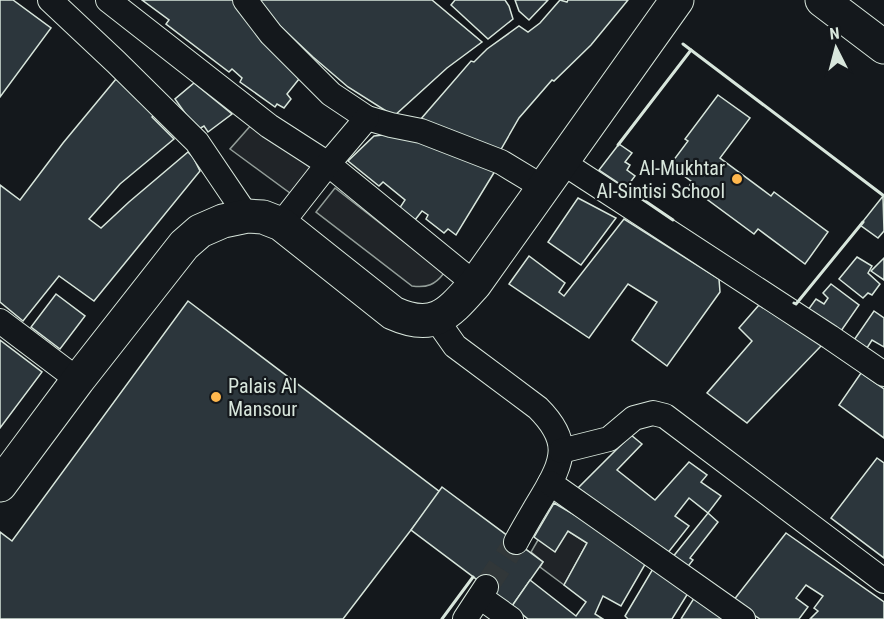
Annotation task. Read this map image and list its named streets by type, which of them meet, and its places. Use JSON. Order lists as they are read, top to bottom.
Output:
{
  "places": ["Al-Mukhtar Al-Sintisi School", "Palais Al Mansour"],
  "north": "top"
}
